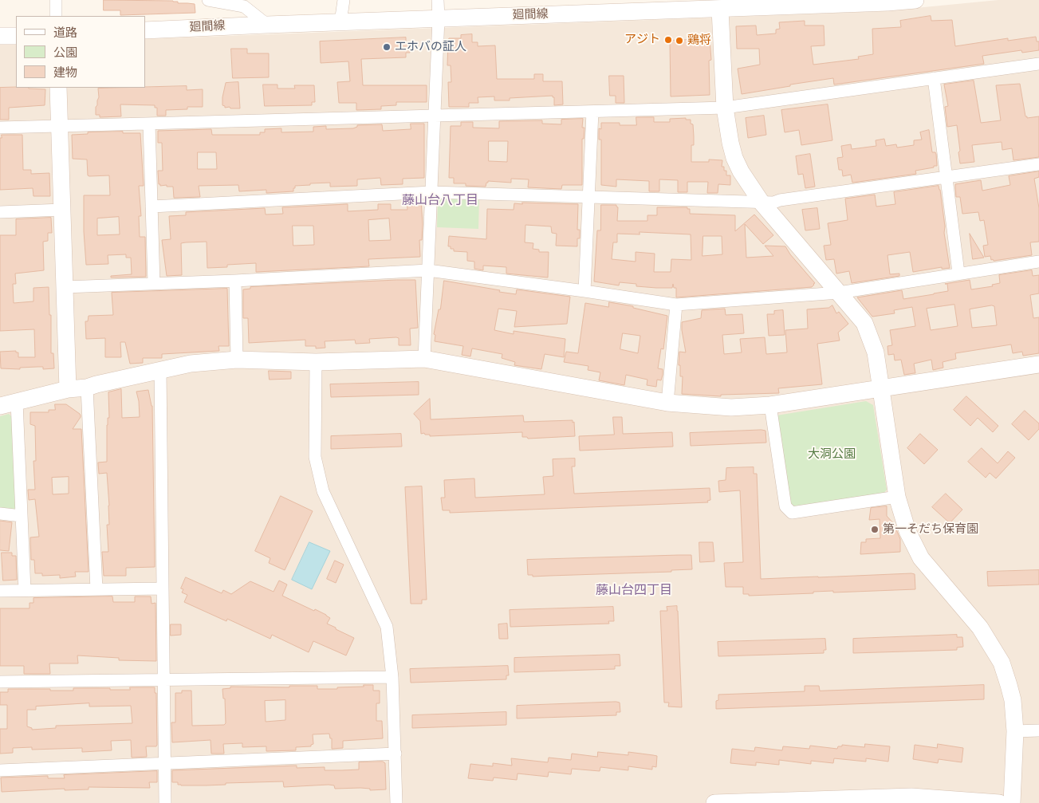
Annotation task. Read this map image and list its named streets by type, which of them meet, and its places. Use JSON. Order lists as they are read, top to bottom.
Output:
{
  "streets": {
    "street": ["廻間線"]
  },
  "districts": ["藤山台八丁目", "藤山台四丁目"],
  "parks": ["大洞公園"],
  "places": [
    "アジト",
    "鶏将",
    "エホバの証人",
    "第一そだち保育園"
  ],
  "legend": ["道路", "公園", "建物"]
}
